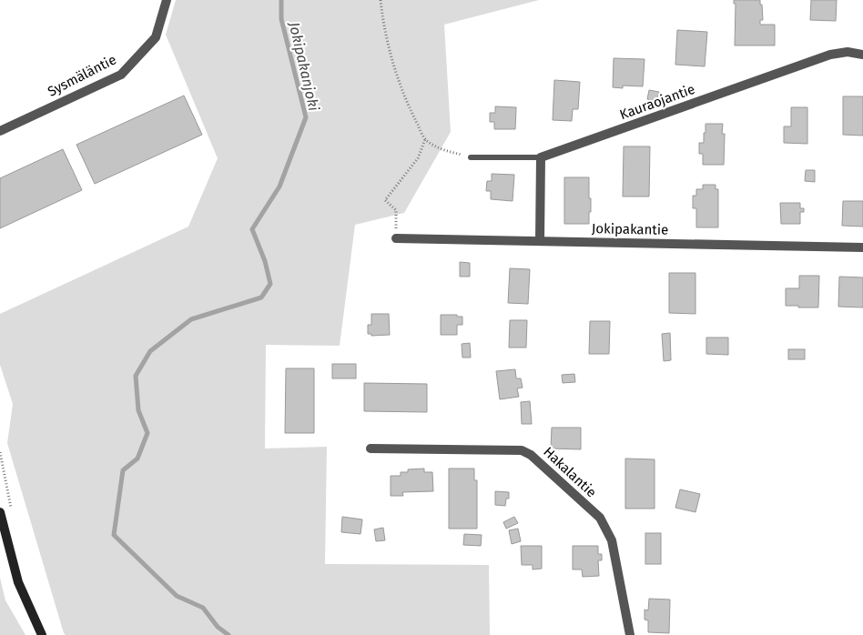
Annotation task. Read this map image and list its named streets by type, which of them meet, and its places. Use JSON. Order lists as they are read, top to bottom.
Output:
{
  "streets": {
    "street": [
      "Sysmäläntie",
      "Kauraojantie",
      "Jokipakantie",
      "Hakalantie"
    ]
  },
  "water": ["Jokipakanjoki"]
}
